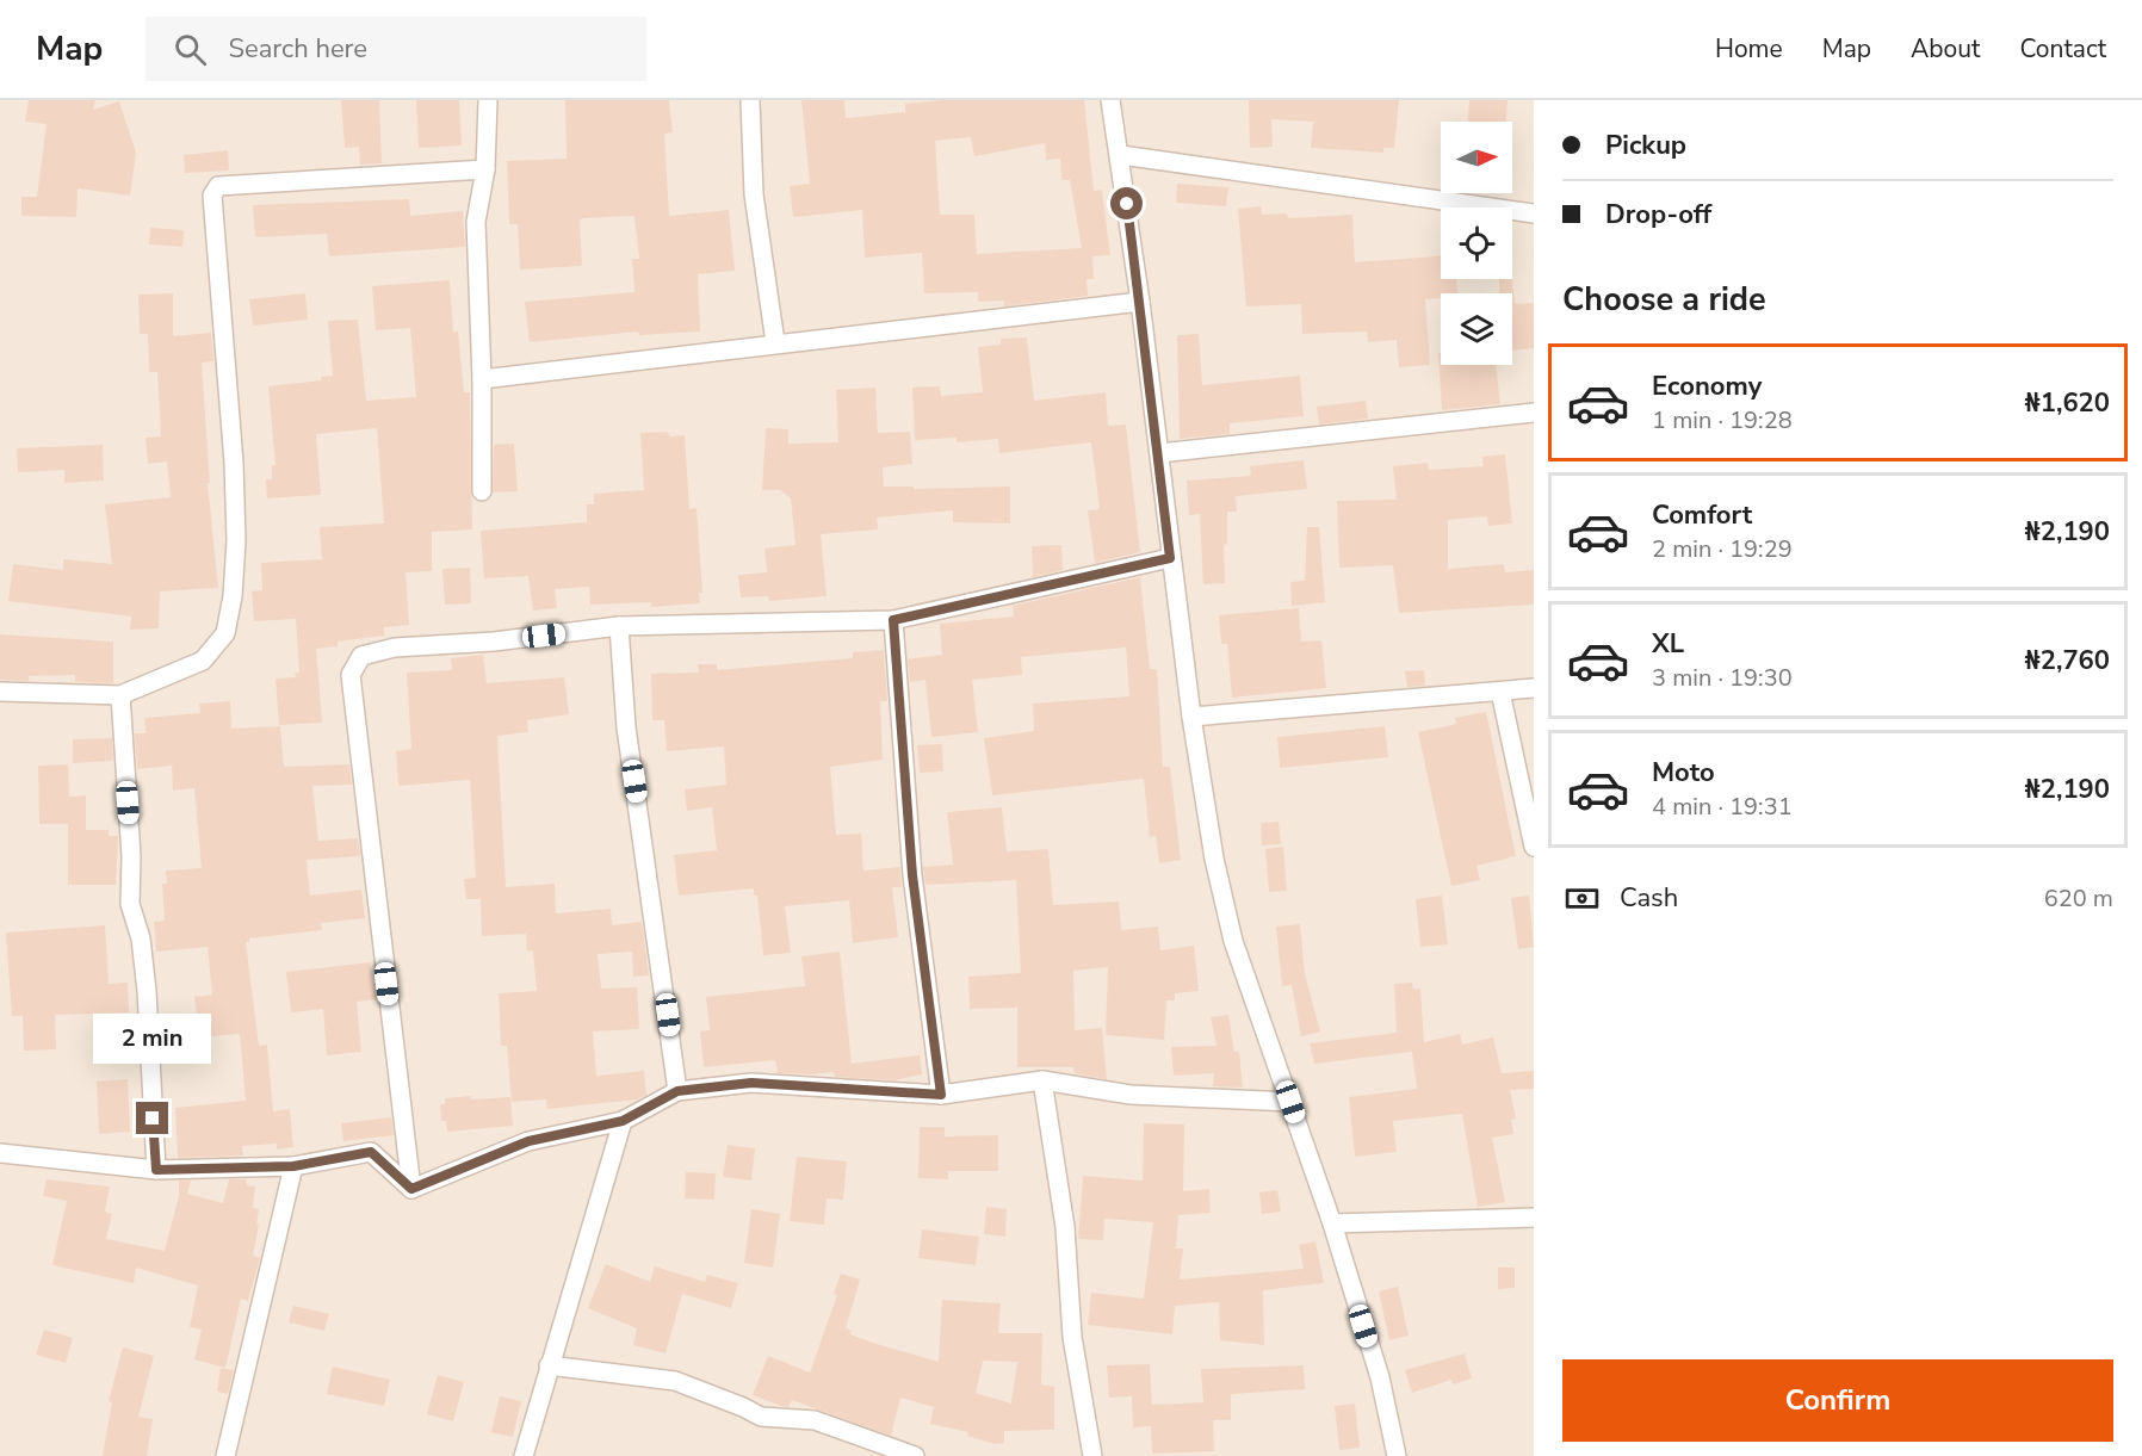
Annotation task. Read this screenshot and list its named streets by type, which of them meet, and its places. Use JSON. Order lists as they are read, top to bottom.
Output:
{
  "north": "right",
  "page": {
    "header": "Map",
    "search": "Search here",
    "nav": [
      "Home",
      "Map",
      "About",
      "Contact"
    ],
    "banner": ["Pickup", "Drop-off"],
    "heading": "Choose a ride",
    "list": [
      {
        "name": "Economy",
        "note": "1 min · 19:28",
        "value": "₦1,620"
      },
      {
        "name": "Comfort",
        "note": "2 min · 19:29",
        "value": "₦2,190"
      },
      {
        "name": "XL",
        "note": "3 min · 19:30",
        "value": "₦2,760"
      },
      {
        "name": "Moto",
        "note": "4 min · 19:31",
        "value": "₦2,190"
      }
    ],
    "pay": ["Cash", "620 m"],
    "bubble": "2 min",
    "buttons": "Confirm"
  }
}
